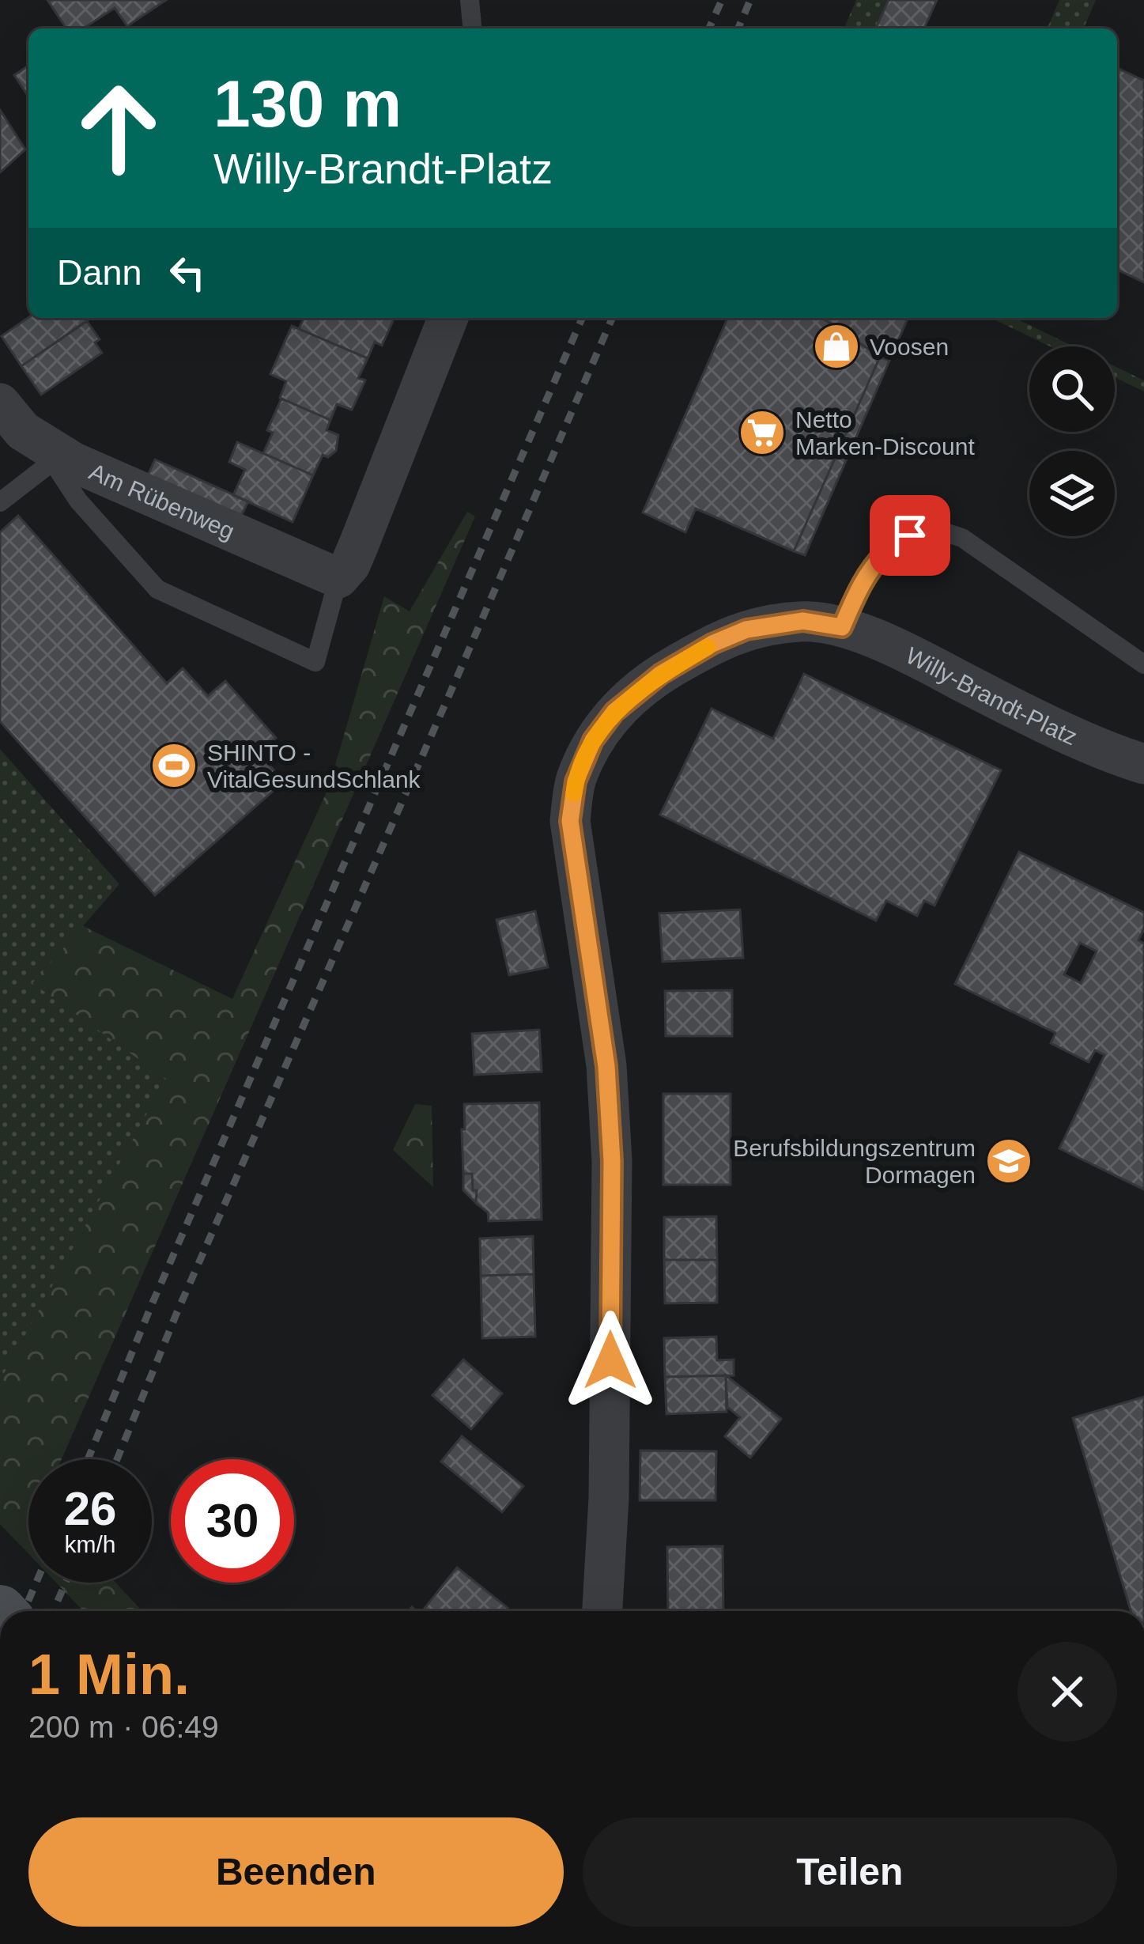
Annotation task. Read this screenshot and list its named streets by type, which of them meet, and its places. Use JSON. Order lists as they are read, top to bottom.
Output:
{
  "streets": {
    "street": ["Am Rübenweg", "Willy-Brandt-Platz"]
  },
  "places": {
    "shop": ["Voosen"],
    "supermarket": ["Netto Marken-Discount"],
    "sports": ["SHINTO - VitalGesundSchlank"],
    "school or university": ["Berufsbildungszentrum Dormagen"]
  },
  "page": {
    "turn": ["130 m", "Willy-Brandt-Platz"],
    "then": "Dann",
    "speed": "26 km/h",
    "limit": "30",
    "heading": ["1 Min.", "200 m · 06:49"],
    "buttons": ["Beenden", "Teilen"]
  }
}
